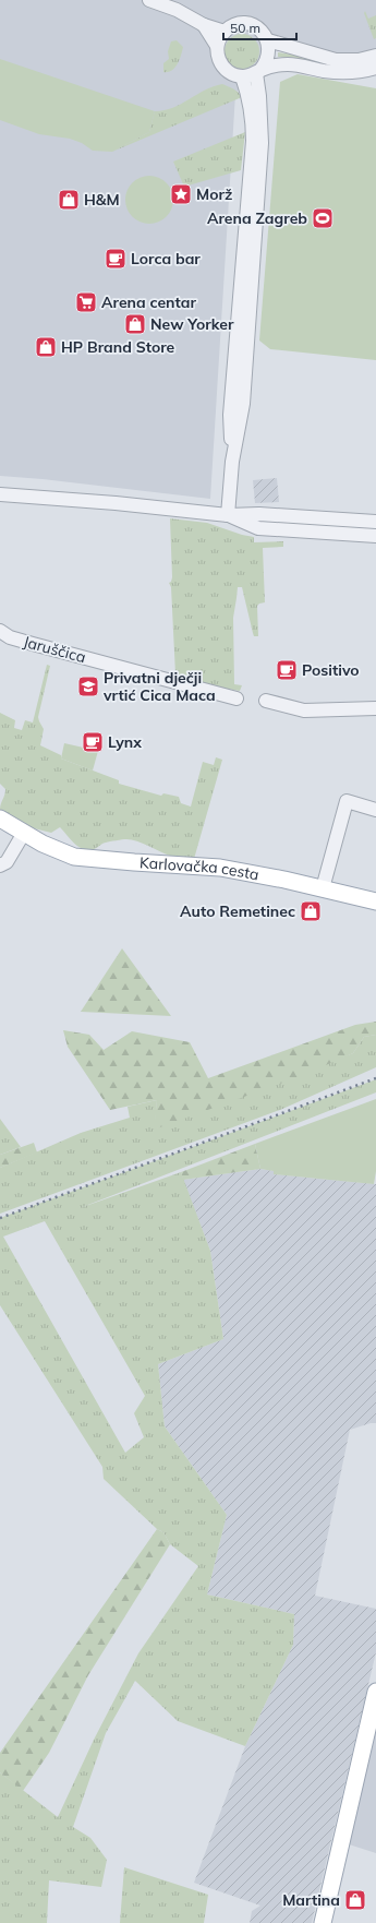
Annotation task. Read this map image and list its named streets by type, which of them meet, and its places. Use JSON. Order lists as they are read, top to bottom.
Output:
{
  "streets": {
    "main road": ["Karlovačka cesta"],
    "street": ["Jaruščica"]
  },
  "places": {
    "place": ["Morž"],
    "shop": [
      "H&M",
      "New Yorker",
      "HP Brand Store",
      "Auto Remetinec",
      "Martina"
    ],
    "sports": ["Arena Zagreb"],
    "cafe": ["Lorca bar", "Positivo", "Lynx"],
    "supermarket": ["Arena centar"],
    "school or university": ["Privatni dječji vrtić Cica Maca"]
  },
  "scale_bar": "50 m"
}
